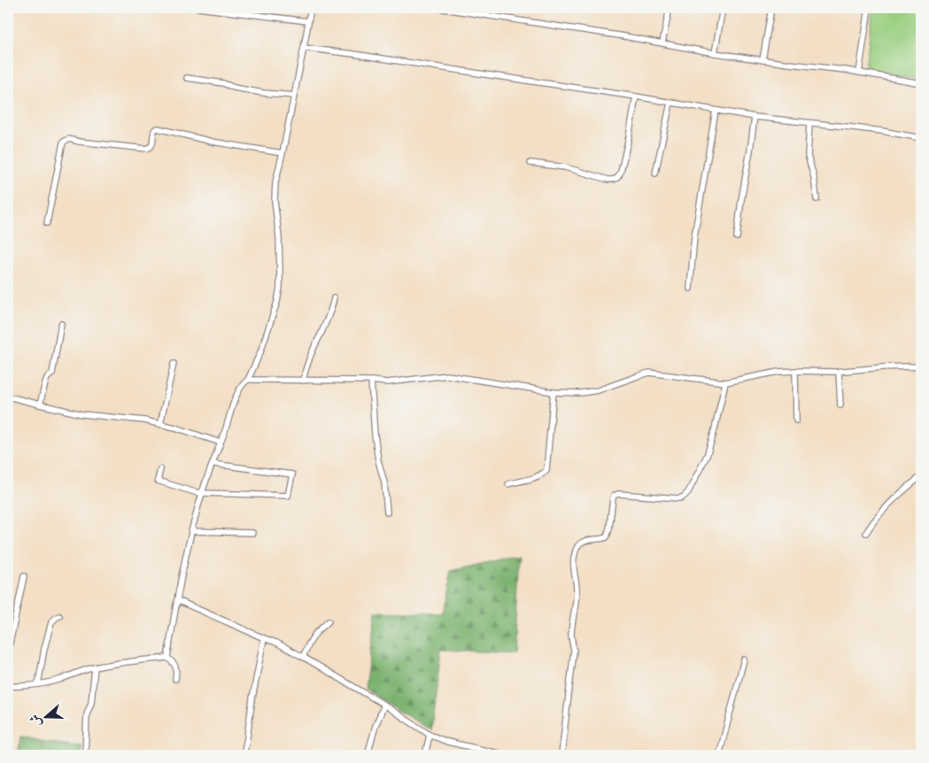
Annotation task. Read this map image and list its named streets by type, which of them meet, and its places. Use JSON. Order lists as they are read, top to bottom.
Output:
{
  "north": "left"
}
